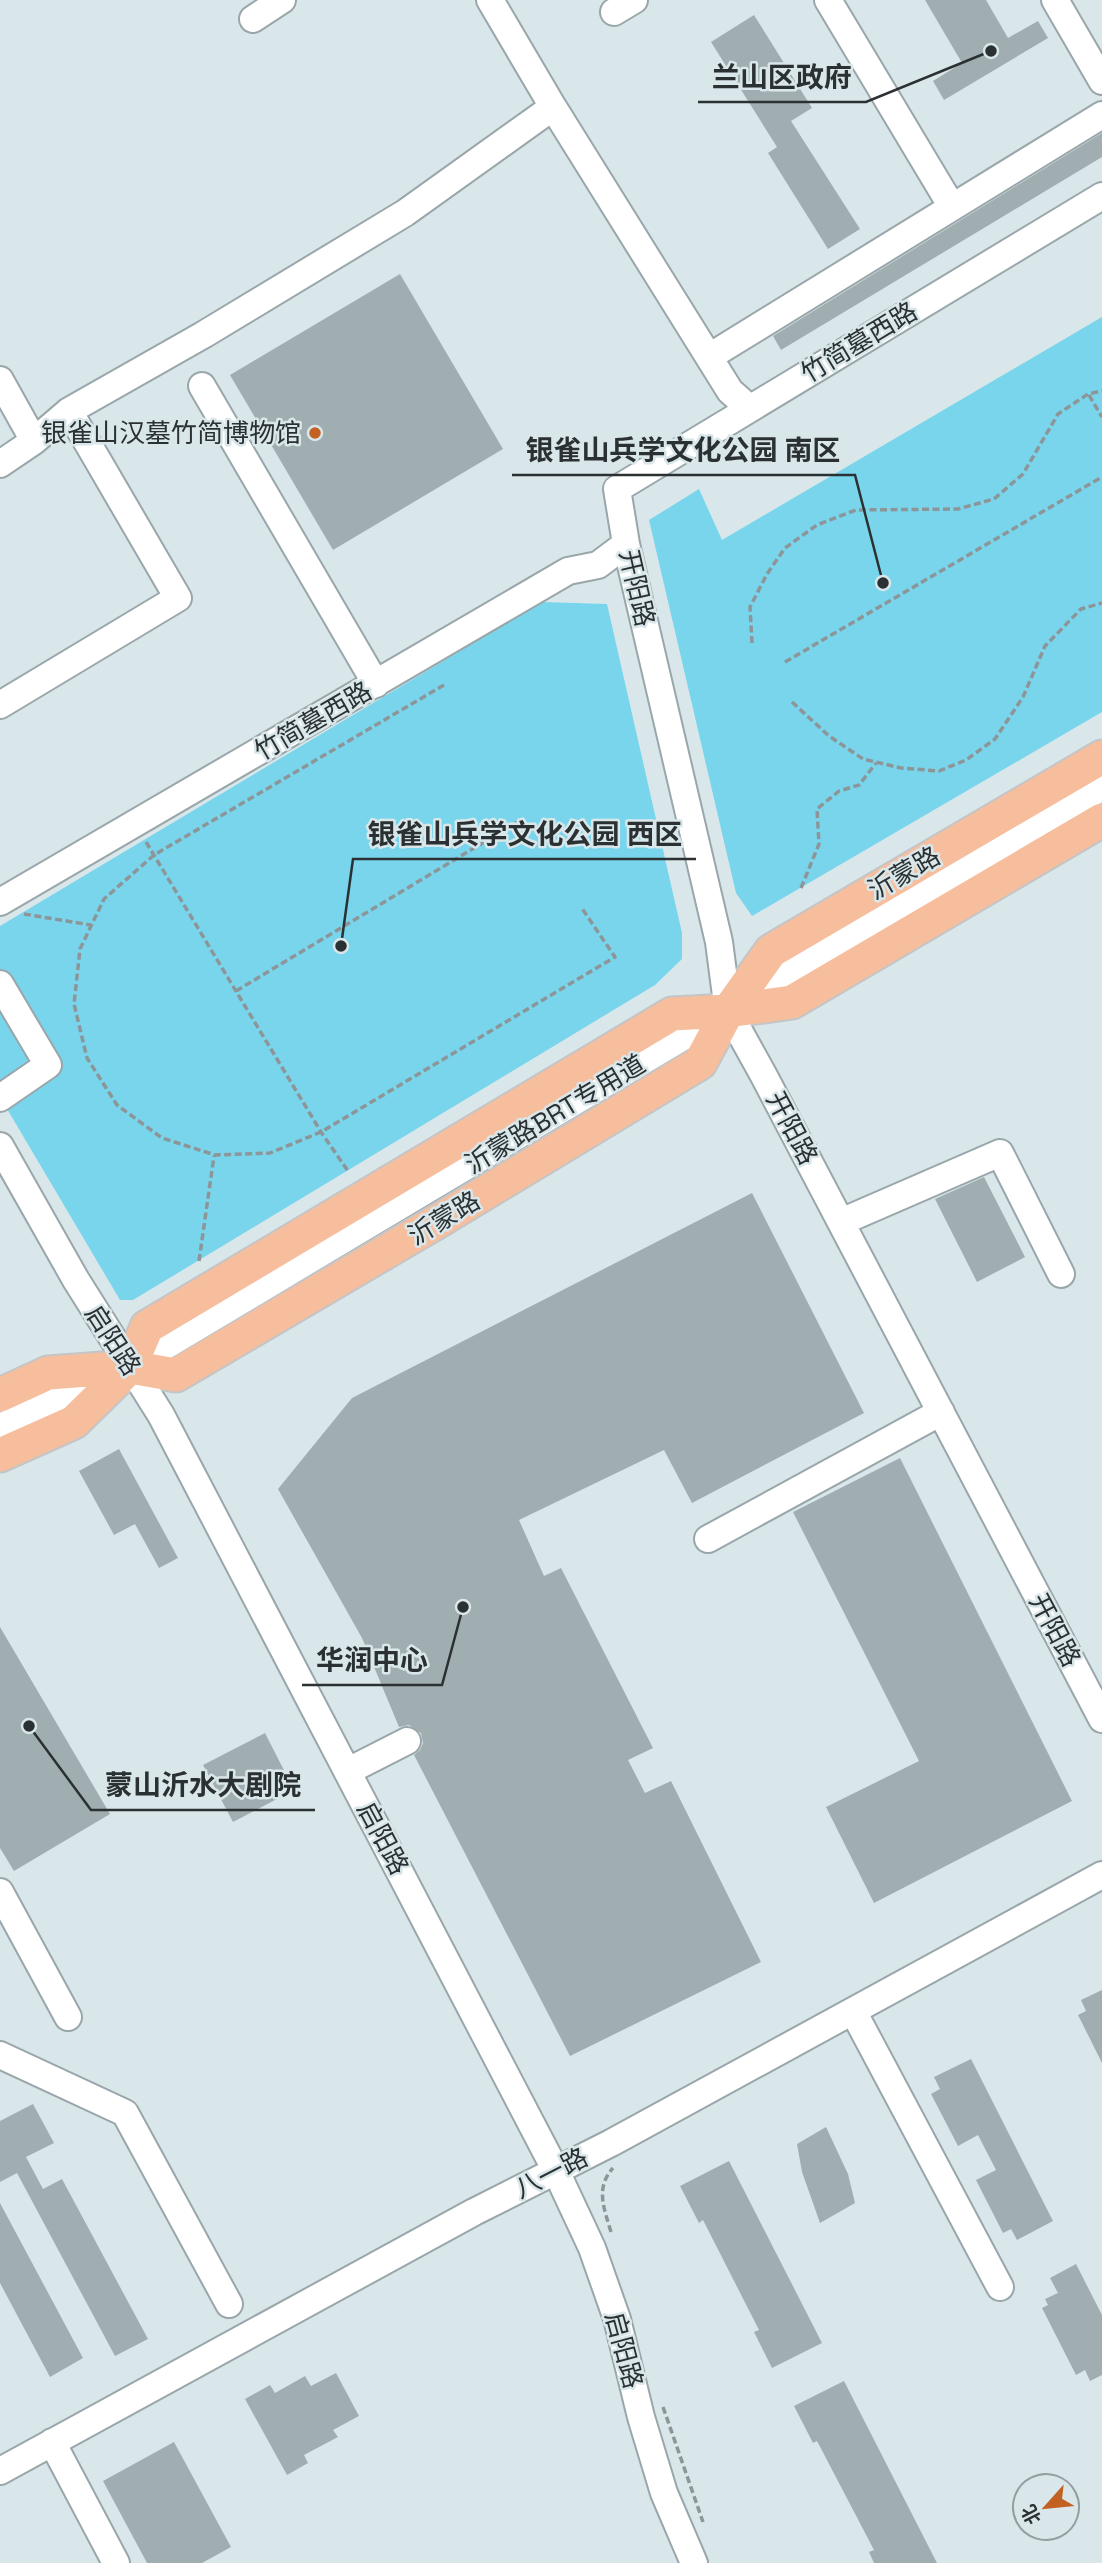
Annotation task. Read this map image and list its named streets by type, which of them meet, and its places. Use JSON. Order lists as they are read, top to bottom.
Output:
{
  "streets": {
    "main road": ["沂蒙路"],
    "street": [
      "竹简墓西路",
      "开阳路",
      "启阳路",
      "八一路"
    ]
  },
  "crossings": [
    ["竹简墓西路", "开阳路"],
    ["开阳路", "沂蒙路"],
    ["沂蒙路", "启阳路"],
    ["启阳路", "八一路"]
  ],
  "places": [
    "兰山区政府",
    "银雀山汉墓竹简博物馆",
    "银雀山兵学文化公园 南区",
    "银雀山兵学文化公园 西区",
    "华润中心",
    "蒙山沂水大剧院"
  ],
  "north": "bottom left"
}
